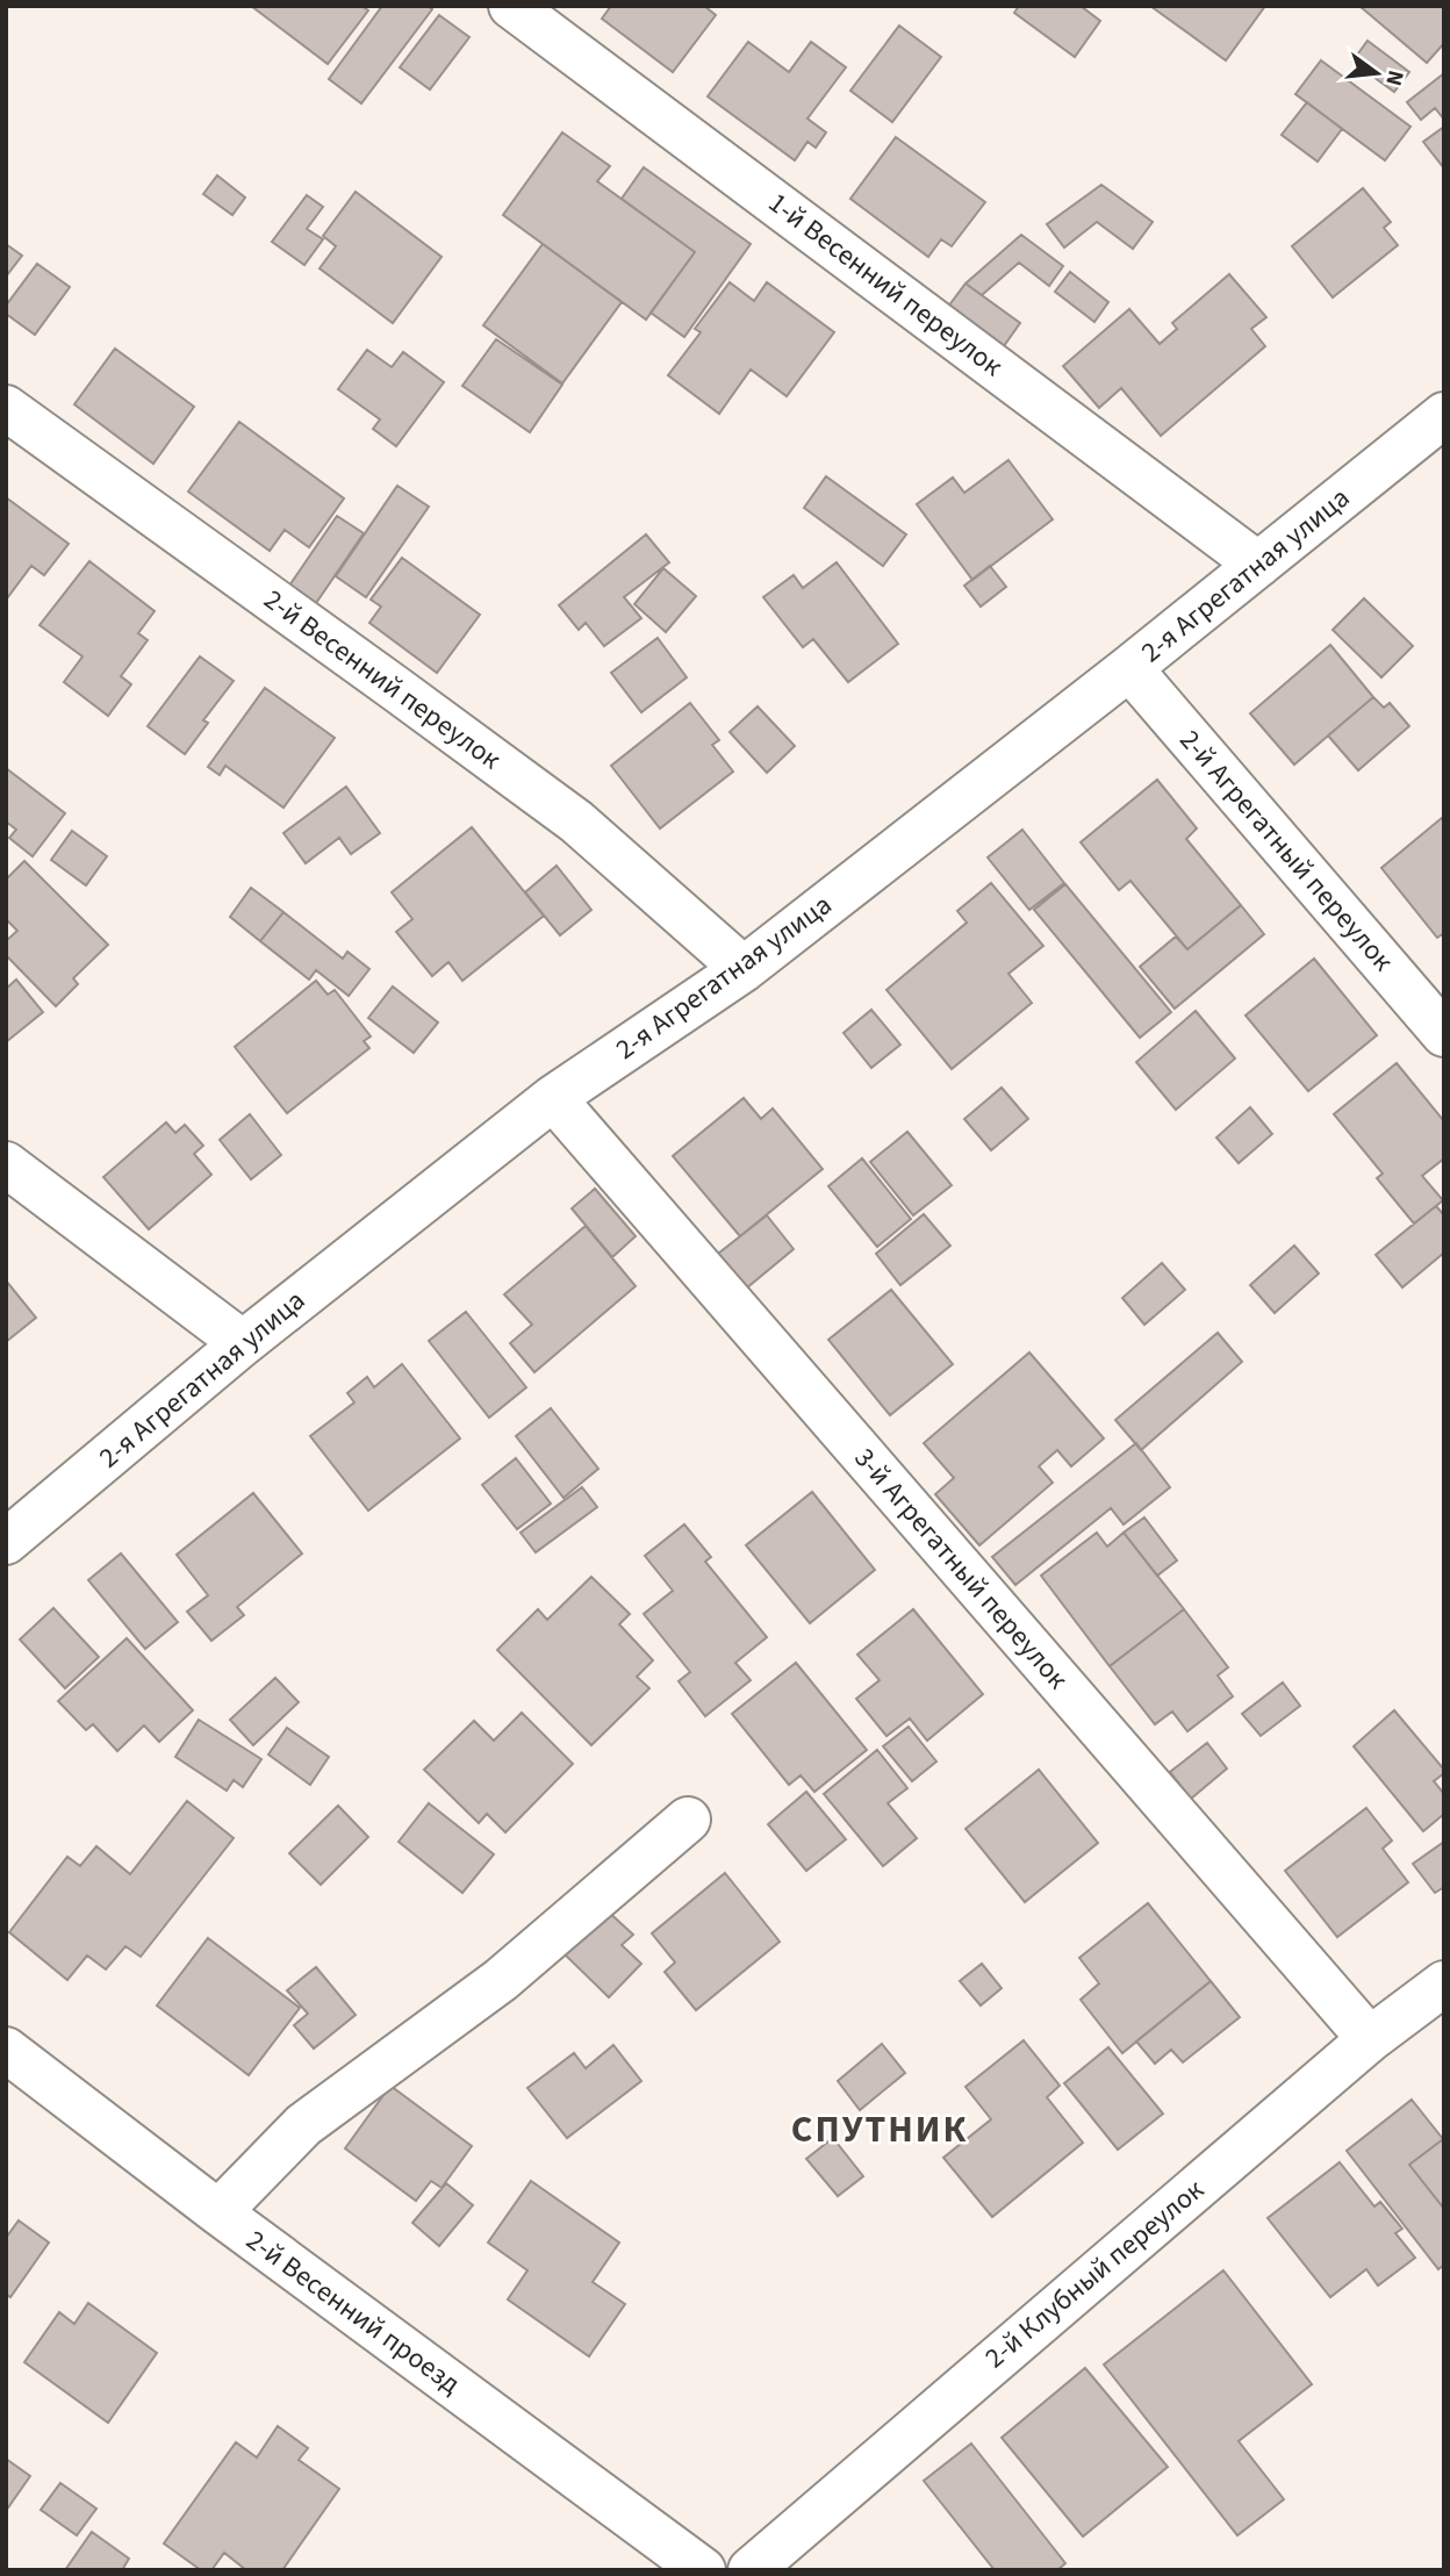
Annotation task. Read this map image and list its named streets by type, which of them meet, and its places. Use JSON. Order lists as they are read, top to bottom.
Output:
{
  "streets": {
    "street": [
      "1-й Весенний переулок",
      "2-я Агрегатная улица",
      "2-й Весенний переулок",
      "2-й Агрегатный переулок",
      "3-й Агрегатный переулок",
      "2-й Клубный переулок",
      "2-й Весенний проезд"
    ]
  },
  "crossings": [
    ["1-й Весенний переулок", "2-я Агрегатная улица"],
    ["2-я Агрегатная улица", "2-й Весенний переулок"],
    ["2-я Агрегатная улица", "2-й Агрегатный переулок"],
    ["2-я Агрегатная улица", "3-й Агрегатный переулок"],
    ["3-й Агрегатный переулок", "2-й Клубный переулок"]
  ],
  "districts": ["СПУТНИК"],
  "north": "right"
}
